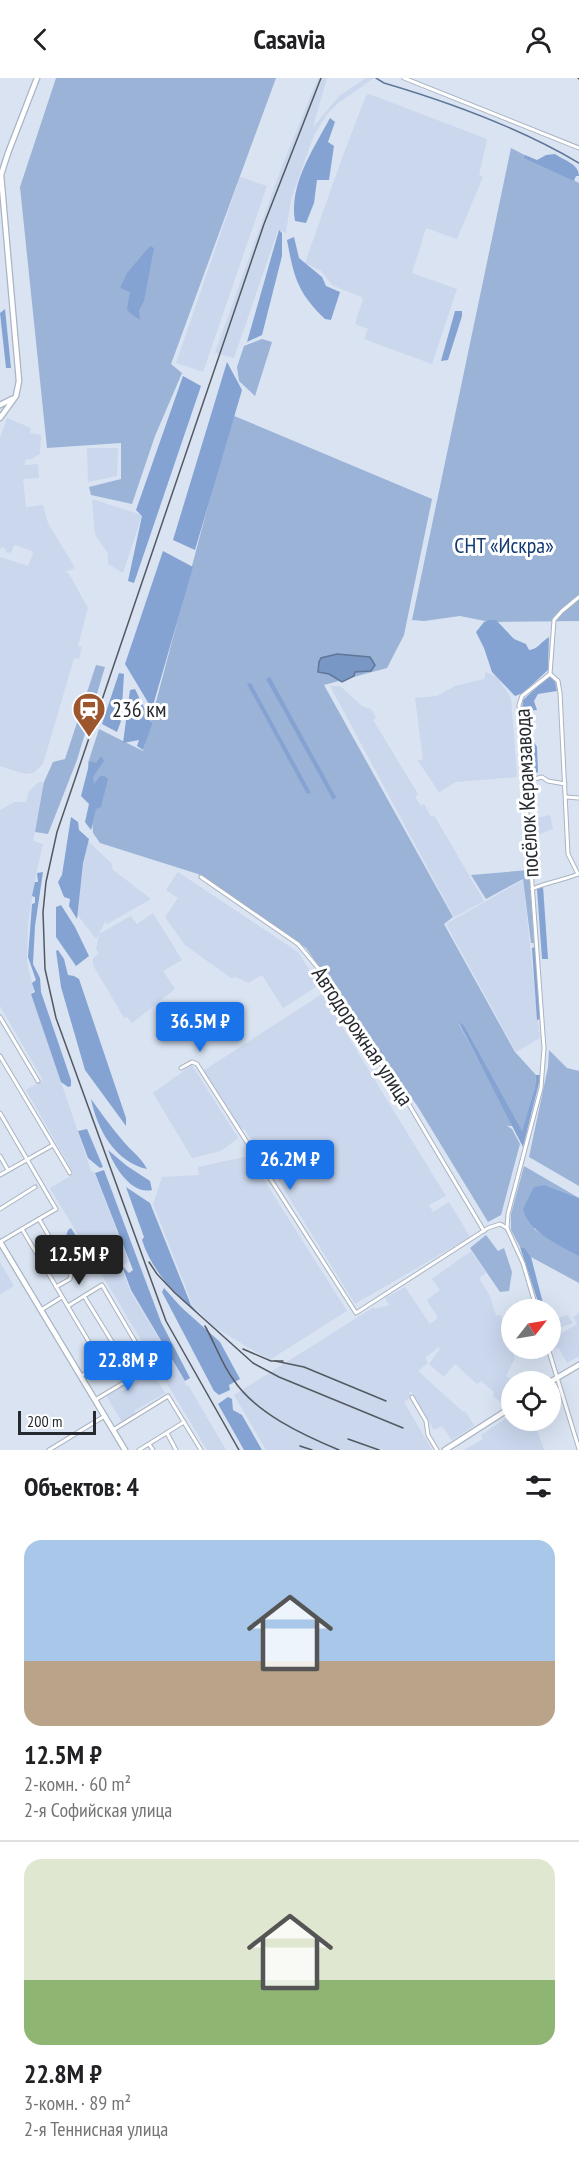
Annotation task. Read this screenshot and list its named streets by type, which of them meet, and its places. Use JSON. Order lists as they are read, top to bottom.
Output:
{
  "streets": {
    "street": ["посёлок Керамзавода", "Автодорожная улица"]
  },
  "parks": ["СНТ «Искра»"],
  "places": {
    "station": ["236 км"]
  },
  "scale_bar": "200 m",
  "north": "top right",
  "page": {
    "header": "Casavia",
    "price": [
      "36.5M ₽",
      "26.2M ₽",
      "12.5M ₽",
      "22.8M ₽"
    ],
    "scale": "200 m",
    "heading": "Объектов: 4",
    "list": [
      {
        "name": "12.5M ₽",
        "note": "2-комн. · 60 m² · 2-я Софийская улица"
      },
      {
        "name": "22.8M ₽",
        "note": "3-комн. · 89 m² · 2-я Теннисная улица"
      }
    ]
  }
}
